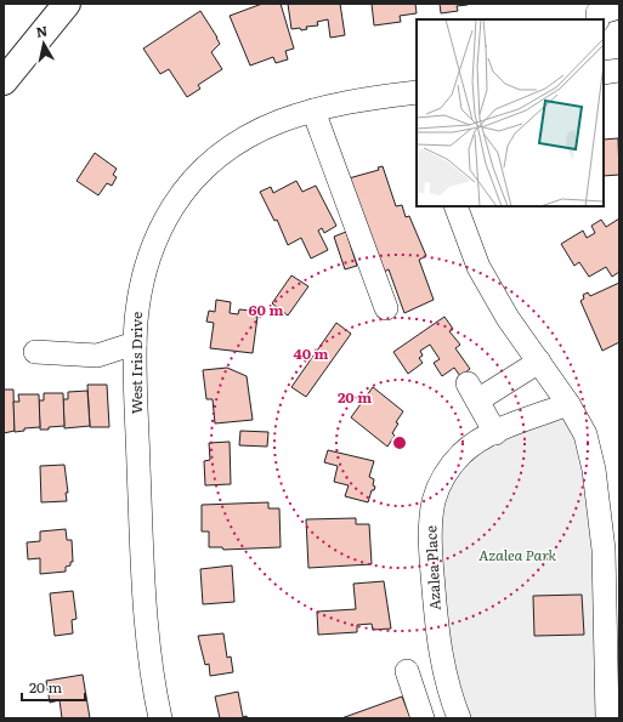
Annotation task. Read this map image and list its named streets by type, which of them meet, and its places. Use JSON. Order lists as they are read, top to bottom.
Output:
{
  "streets": {
    "street": ["West Iris Drive", "Azalea Place"]
  },
  "parks": ["Azalea Park"],
  "scale_bar": "20 m",
  "north": "top",
  "rings": ["60 m", "40 m", "20 m"]
}
